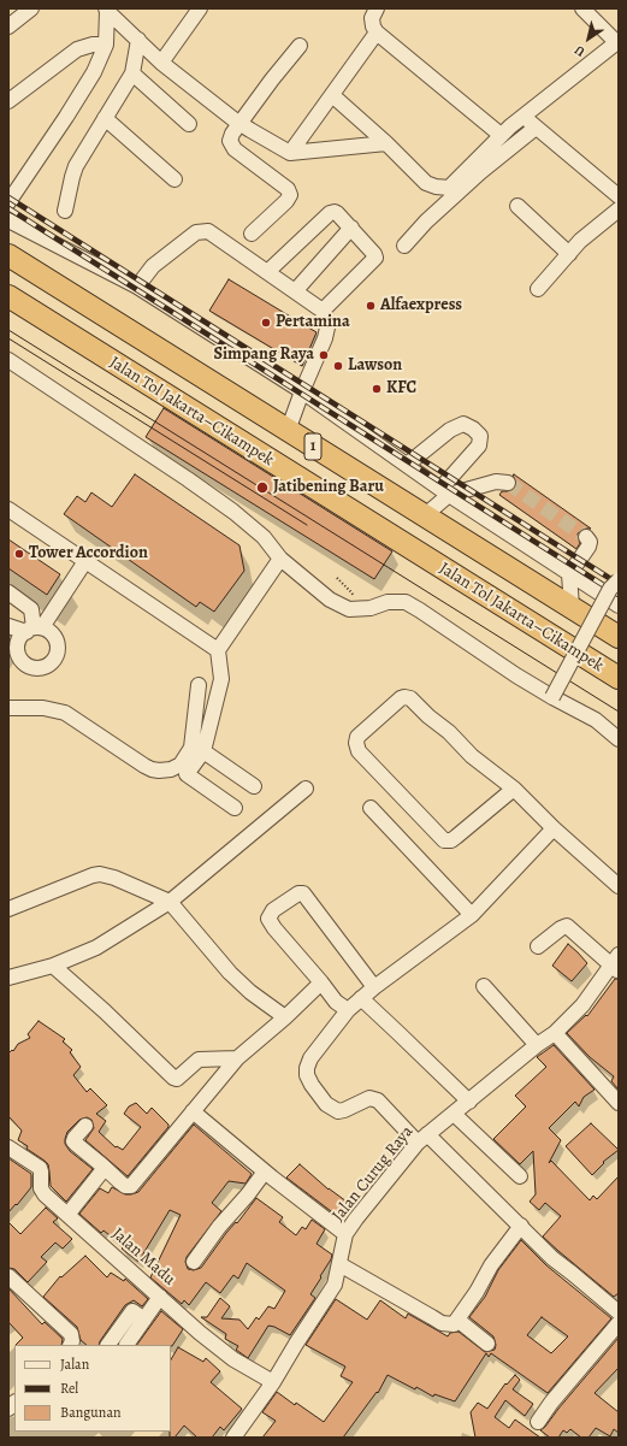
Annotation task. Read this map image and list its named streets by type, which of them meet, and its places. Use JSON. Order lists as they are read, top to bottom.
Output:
{
  "streets": {
    "highway": ["Jalan Tol Jakarta–Cikampek", "1"],
    "street": ["Jalan Curug Raya", "Jalan Madu"]
  },
  "crossings": [
    ["Jalan Curug Raya", "Jalan Madu"]
  ],
  "places": [
    "Alfaexpress",
    "Pertamina",
    "Simpang Raya",
    "Lawson",
    "KFC",
    "Jatibening Baru",
    "Tower Accordion"
  ],
  "legend": ["Jalan", "Rel", "Bangunan"],
  "north": "bottom left"
}
